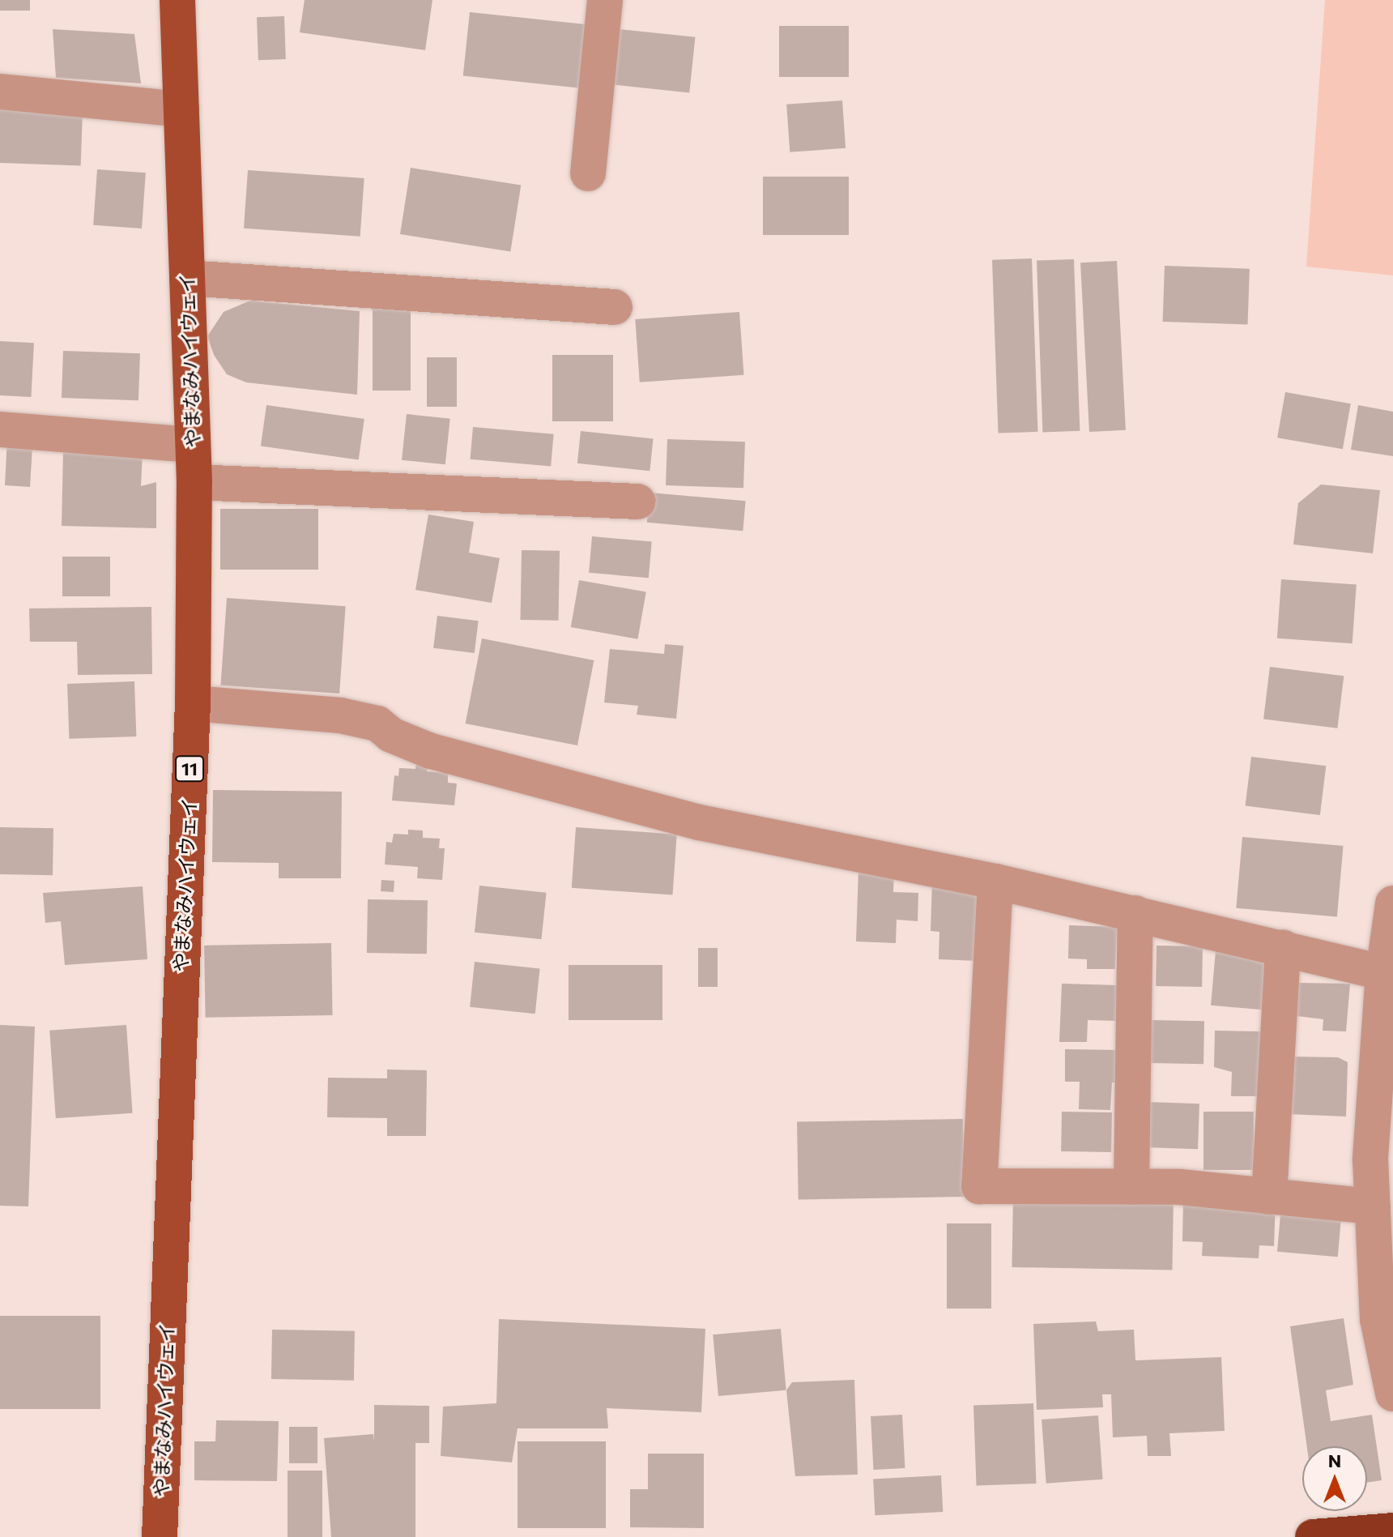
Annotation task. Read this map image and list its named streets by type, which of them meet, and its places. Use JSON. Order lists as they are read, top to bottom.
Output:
{
  "streets": {
    "main road": ["やまなみハイウェイ", "11"]
  },
  "north": "top"
}
